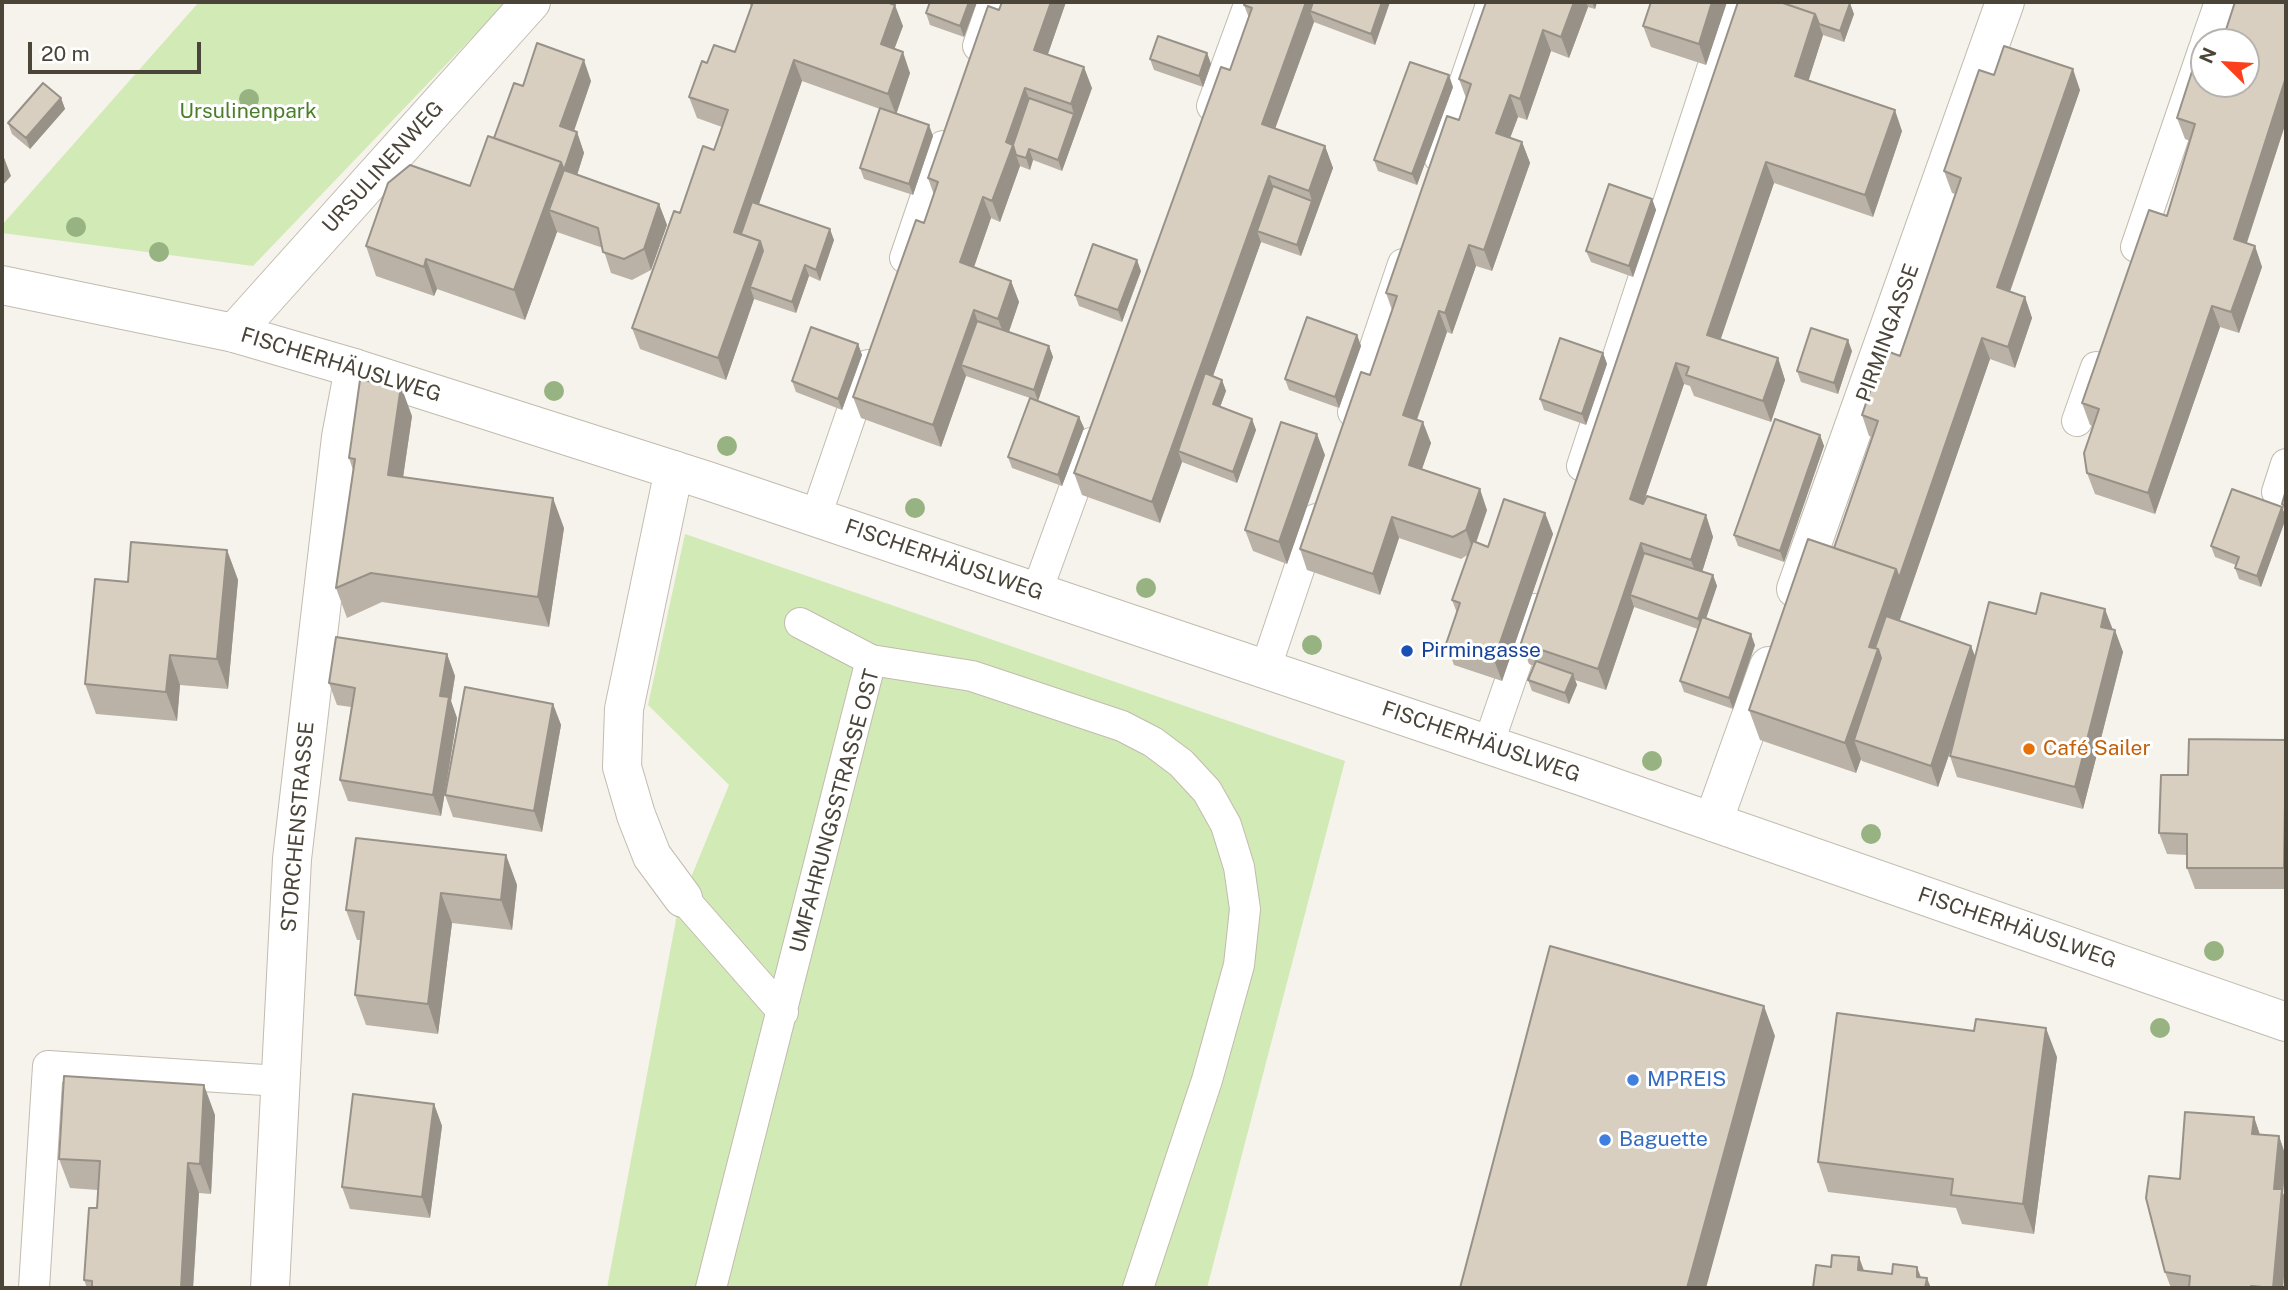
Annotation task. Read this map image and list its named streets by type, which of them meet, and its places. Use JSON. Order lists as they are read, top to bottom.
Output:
{
  "streets": {
    "street": [
      "URSULINENWEG",
      "PIRMINGASSE",
      "FISCHERHÄUSLWEG",
      "STORCHENSTRASSE"
    ],
    "lane": ["UMFAHRUNGSSTRASSE OST"]
  },
  "crossings": [
    ["URSULINENWEG", "FISCHERHÄUSLWEG"],
    ["PIRMINGASSE", "FISCHERHÄUSLWEG"],
    ["FISCHERHÄUSLWEG", "STORCHENSTRASSE"]
  ],
  "parks": ["Ursulinenpark"],
  "places": [
    "Pirmingasse",
    "Café Sailer",
    "MPREIS",
    "Baguette"
  ],
  "scale_bar": "20 m",
  "north": "top left"
}
